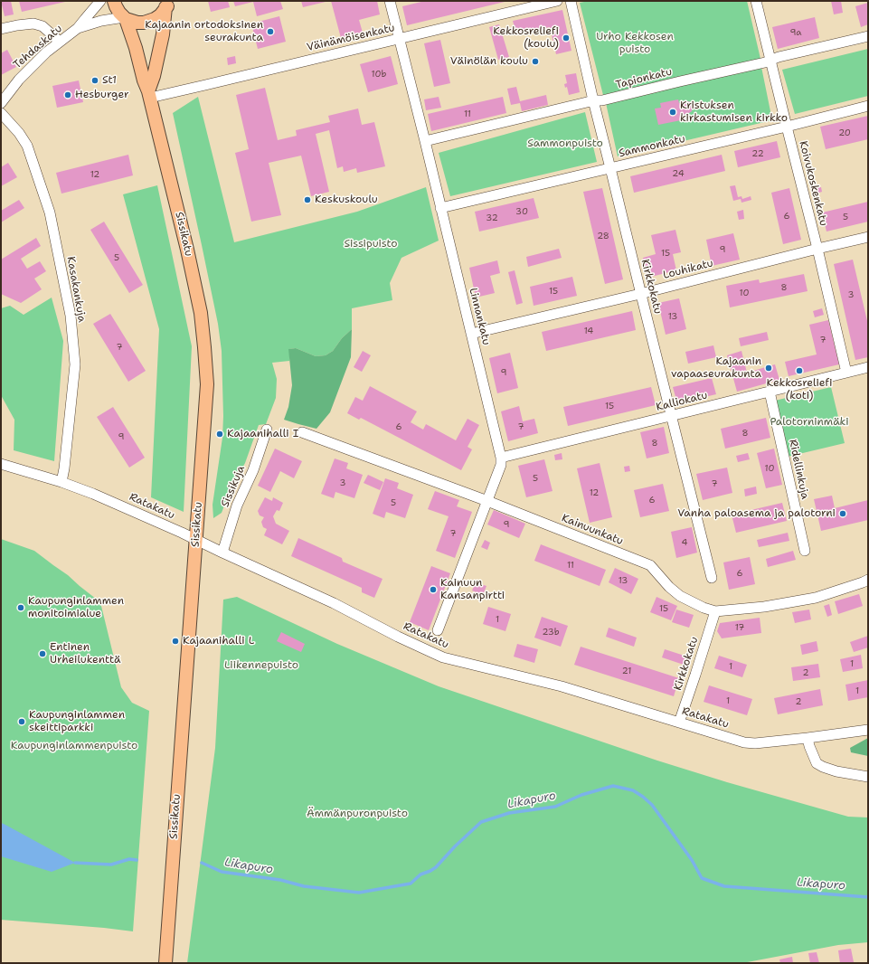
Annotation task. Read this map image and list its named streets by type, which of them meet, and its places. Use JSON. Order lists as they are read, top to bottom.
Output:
{
  "streets": {
    "main road": ["Sissikatu"],
    "street": [
      "Väinämöisenkatu",
      "Tehdaskatu",
      "Tapionkatu",
      "Sammonkatu",
      "Koivukoskenkatu",
      "Louhikatu",
      "Kirkkokatu",
      "Kasakankuja",
      "Linnankatu",
      "Kalliokatu",
      "Ridellinkuja",
      "Sissikuja",
      "Ratakatu",
      "Kainuunkatu"
    ]
  },
  "crossings": [
    ["Väinämöisenkatu", "Sissikatu"],
    ["Väinämöisenkatu", "Linnankatu"],
    ["Tehdaskatu", "Sissikatu"],
    ["Tapionkatu", "Koivukoskenkatu"],
    ["Tapionkatu", "Kirkkokatu"],
    ["Tapionkatu", "Linnankatu"],
    ["Sammonkatu", "Koivukoskenkatu"],
    ["Sammonkatu", "Kirkkokatu"],
    ["Sammonkatu", "Linnankatu"],
    ["Koivukoskenkatu", "Louhikatu"],
    ["Koivukoskenkatu", "Kalliokatu"],
    ["Sissikatu", "Ratakatu"],
    ["Louhikatu", "Kirkkokatu"],
    ["Louhikatu", "Linnankatu"],
    ["Kirkkokatu", "Kalliokatu"],
    ["Kirkkokatu", "Ratakatu"],
    ["Kirkkokatu", "Kainuunkatu"],
    ["Kasakankuja", "Ratakatu"],
    ["Linnankatu", "Kalliokatu"],
    ["Linnankatu", "Kainuunkatu"],
    ["Kalliokatu", "Ridellinkuja"],
    ["Sissikuja", "Ratakatu"]
  ],
  "water": ["Likapuro"],
  "parks": [
    "Urho Kekkosen puisto",
    "Sammonpuisto",
    "Sissipuisto",
    "Palotorninmäki",
    "Liikennepuisto",
    "Kaupunginlammenpuisto",
    "Ämmänpuronpuisto"
  ],
  "places": [
    "Kajaanin ortodoksinen seurakunta",
    "Kekkosreliefi (koulu)",
    "Väinölän koulu",
    "St1",
    "Hesburger",
    "Kristuksen kirkastumisen kirkko",
    "Keskuskoulu",
    "Kajaanin vapaaseurakunta",
    "Kekkosreliefi (koti)",
    "Kajaanihalli I",
    "Vanha paloasema ja palotorni",
    "Kainuun Kansanpirtti",
    "Kaupunginlammen monitoimialue",
    "Kajaanihalli L",
    "Entinen Urheilukenttä",
    "Kaupunginlammen skeittiparkki"
  ],
  "house_numbers": [
    "9a",
    "10b",
    "11",
    "20",
    "22",
    "24",
    "12",
    "30",
    "6",
    "5",
    "32",
    "28",
    "9",
    "15",
    "5",
    "8",
    "15",
    "10",
    "3",
    "13",
    "14",
    "7",
    "7",
    "9",
    "15",
    "6",
    "7",
    "8",
    "9",
    "8",
    "10",
    "5",
    "3",
    "7",
    "12",
    "6",
    "5",
    "9",
    "7",
    "4",
    "11",
    "6",
    "13",
    "15",
    "1",
    "17",
    "23b",
    "1",
    "1",
    "21",
    "2",
    "1",
    "1",
    "2"
  ]
}
